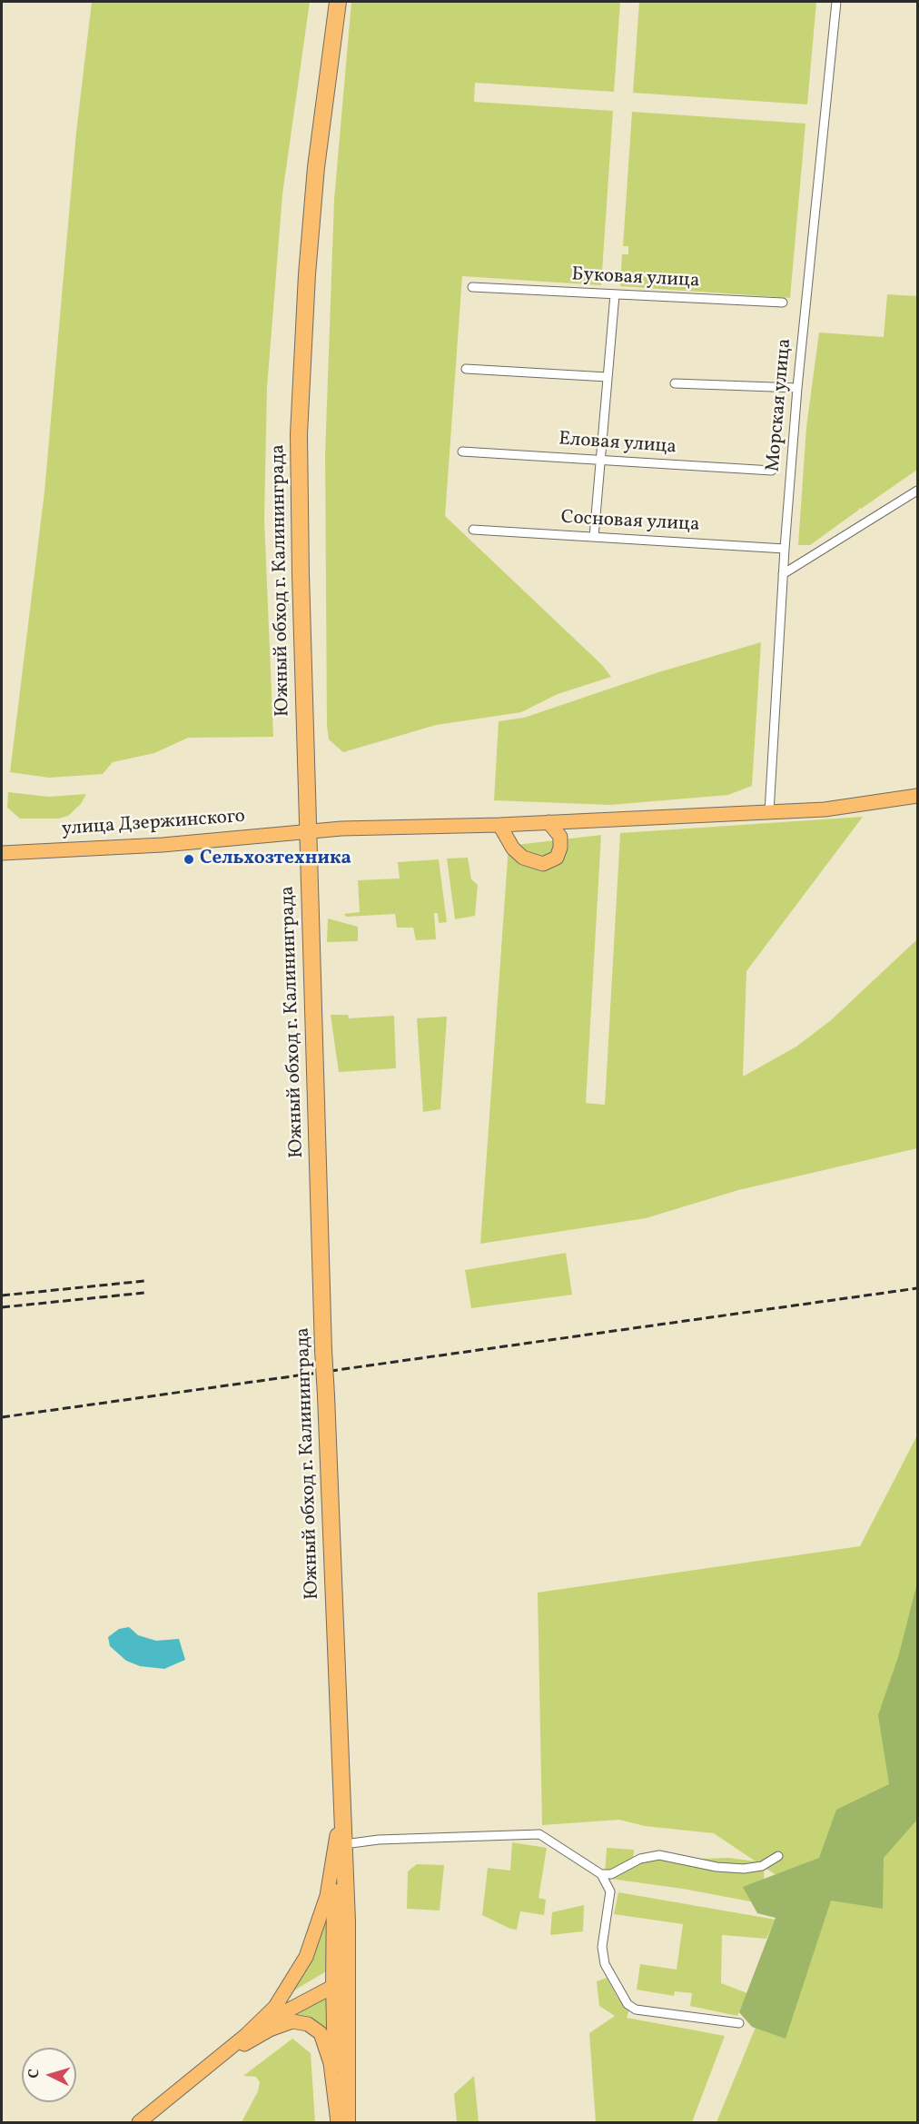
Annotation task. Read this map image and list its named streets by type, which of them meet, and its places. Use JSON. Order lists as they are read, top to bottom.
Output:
{
  "streets": {
    "highway": ["Южный обход г. Калининграда"],
    "main road": ["улица Дзержинского"],
    "street": [
      "Буковая улица",
      "Морская улица",
      "Еловая улица",
      "Сосновая улица"
    ]
  },
  "crossings": [
    ["Морская улица", "Сосновая улица"],
    ["Морская улица", "улица Дзержинского"],
    ["Южный обход г. Калининграда", "улица Дзержинского"]
  ],
  "places": ["Сельхозтехника"],
  "north": "left"
}
